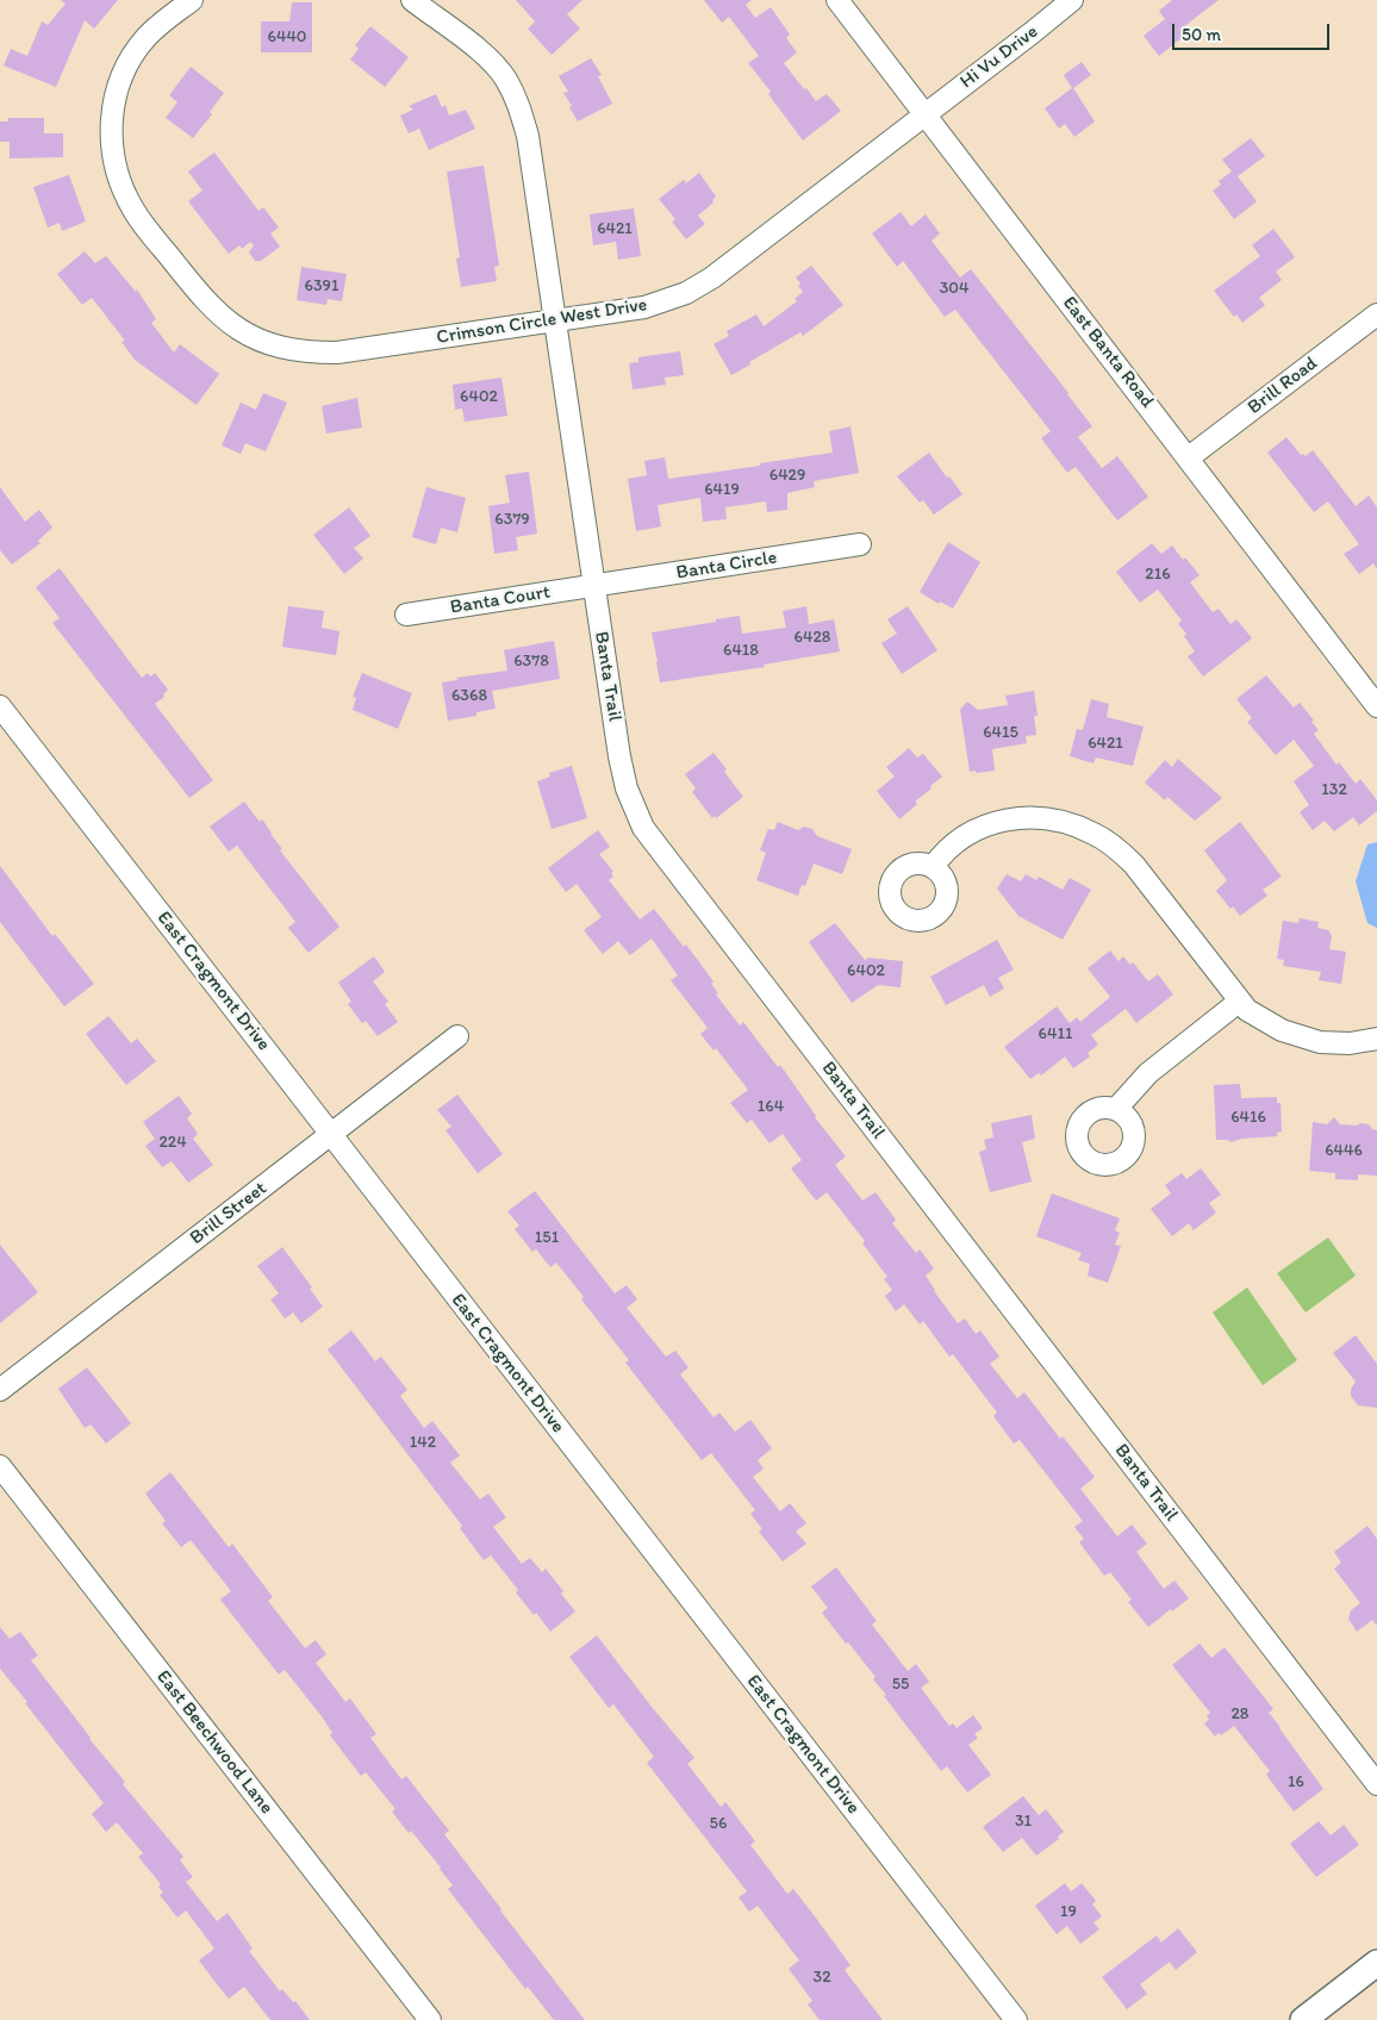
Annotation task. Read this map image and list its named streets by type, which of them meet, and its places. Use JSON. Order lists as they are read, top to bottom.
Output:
{
  "streets": {
    "street": [
      "Hi Vu Drive",
      "Crimson Circle West Drive",
      "East Banta Road",
      "Brill Road",
      "Banta Circle",
      "Banta Court",
      "Banta Trail",
      "East Cragmont Drive",
      "Brill Street",
      "East Beechwood Lane"
    ]
  },
  "crossings": [
    ["Hi Vu Drive", "Crimson Circle West Drive"],
    ["Hi Vu Drive", "East Banta Road"],
    ["Crimson Circle West Drive", "East Banta Road"],
    ["Crimson Circle West Drive", "Banta Trail"],
    ["East Banta Road", "Brill Road"],
    ["Banta Circle", "Banta Court"],
    ["Banta Circle", "Banta Trail"],
    ["Banta Court", "Banta Trail"],
    ["East Cragmont Drive", "Brill Street"]
  ],
  "house_numbers": [
    "6440",
    "6421",
    "6391",
    "304",
    "6402",
    "6429",
    "6419",
    "6379",
    "216",
    "6428",
    "6418",
    "6378",
    "6368",
    "6415",
    "6421",
    "132",
    "6402",
    "6411",
    "164",
    "6416",
    "224",
    "6446",
    "151",
    "142",
    "55",
    "28",
    "16",
    "31",
    "56",
    "19",
    "32"
  ],
  "scale_bar": "50 m"
}
